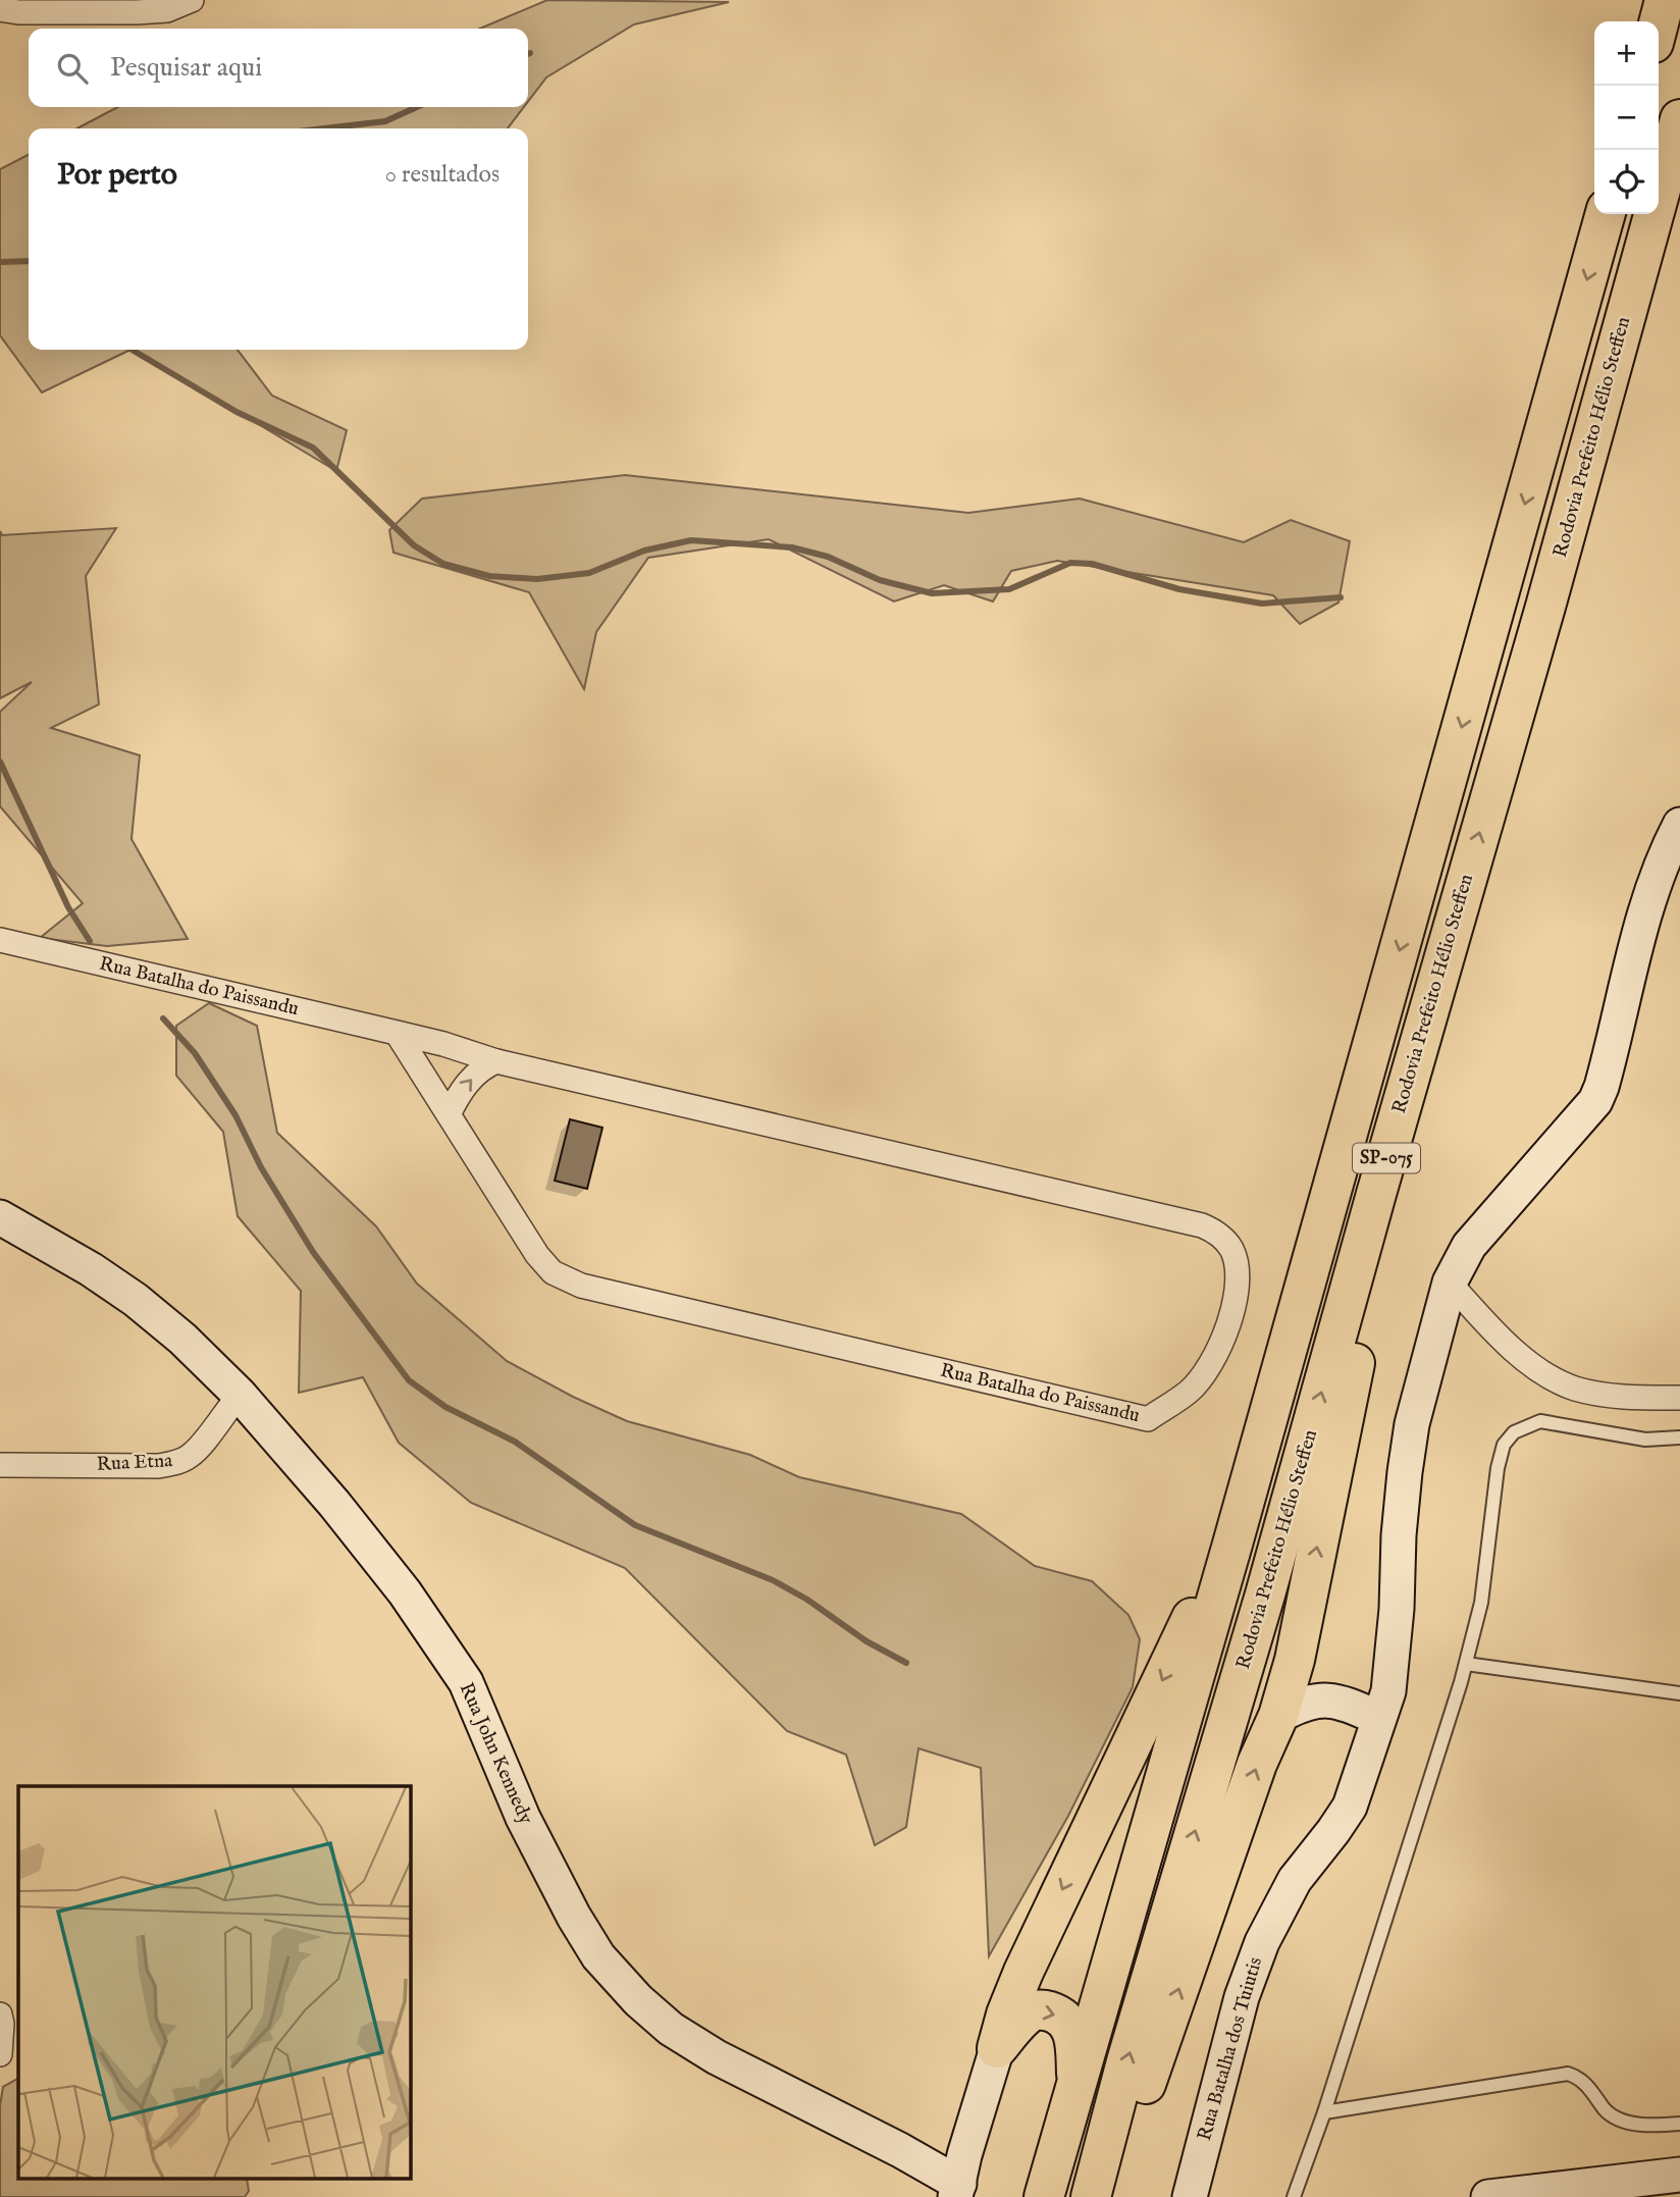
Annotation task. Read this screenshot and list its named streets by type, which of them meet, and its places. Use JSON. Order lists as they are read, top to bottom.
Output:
{
  "streets": {
    "highway": ["Rodovia Prefeito Hélio Steffen", "SP-075"],
    "street": [
      "Rua Batalha do Paissandu",
      "Rua Etna",
      "Rua John Kennedy",
      "Rua Batalha dos Tuiutis"
    ]
  },
  "crossings": [
    ["Rua Etna", "Rua John Kennedy"]
  ],
  "page": {
    "map_buttons": ["+", "−"],
    "search": "Pesquisar aqui",
    "heading": ["Por perto", "0 resultados"]
  }
}
